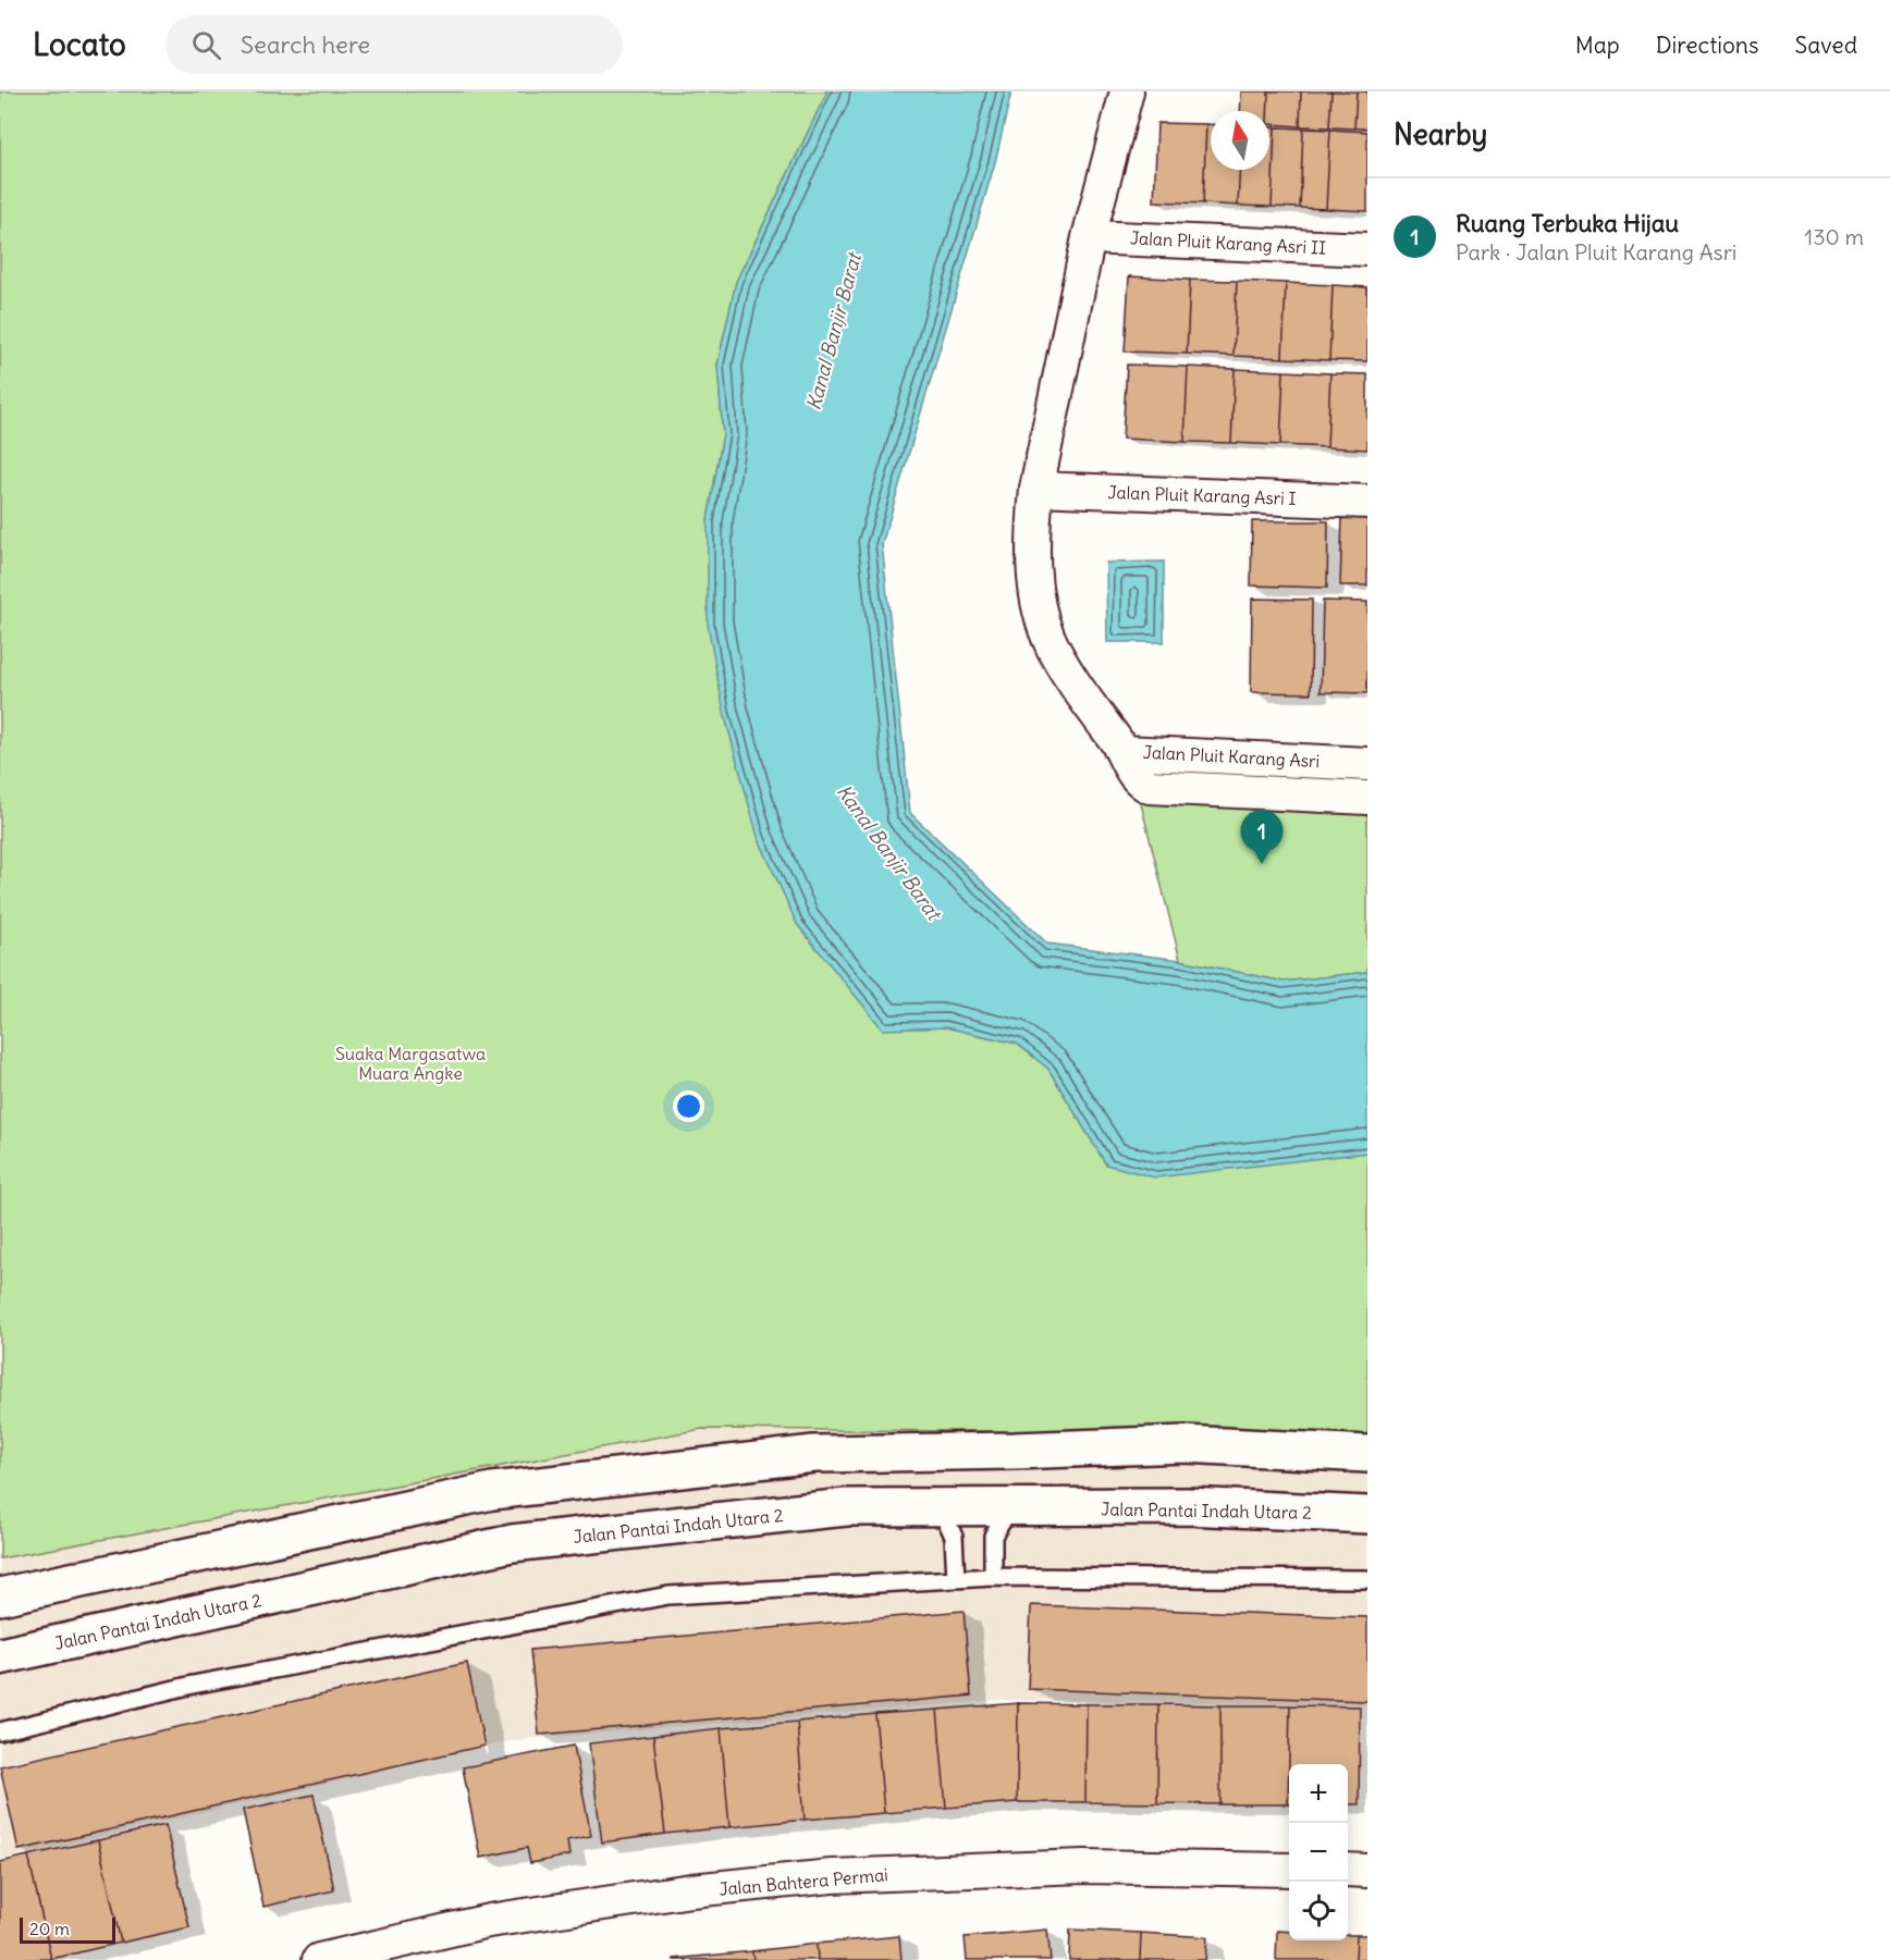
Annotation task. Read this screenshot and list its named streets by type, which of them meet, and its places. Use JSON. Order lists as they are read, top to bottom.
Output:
{
  "streets": {
    "street": [
      "Jalan Pluit Karang Asri II",
      "Jalan Pluit Karang Asri I",
      "Jalan Pluit Karang Asri",
      "Jalan Pantai Indah Utara 2",
      "Jalan Bahtera Permai"
    ]
  },
  "water": ["Kanal Banjir Barat"],
  "parks": ["Suaka Margasatwa Muara Angke"],
  "scale_bar": "20 m",
  "north": "top",
  "page": {
    "header": "Locato",
    "search": "Search here",
    "nav": ["Map", "Directions", "Saved"],
    "heading": "Nearby",
    "list": [
      {
        "mark": "1",
        "name": "Ruang Terbuka Hijau",
        "note": "Park · Jalan Pluit Karang Asri",
        "value": "130 m"
      }
    ],
    "pins": "1",
    "map_buttons": ["+", "−"],
    "scale": "20 m"
  }
}
